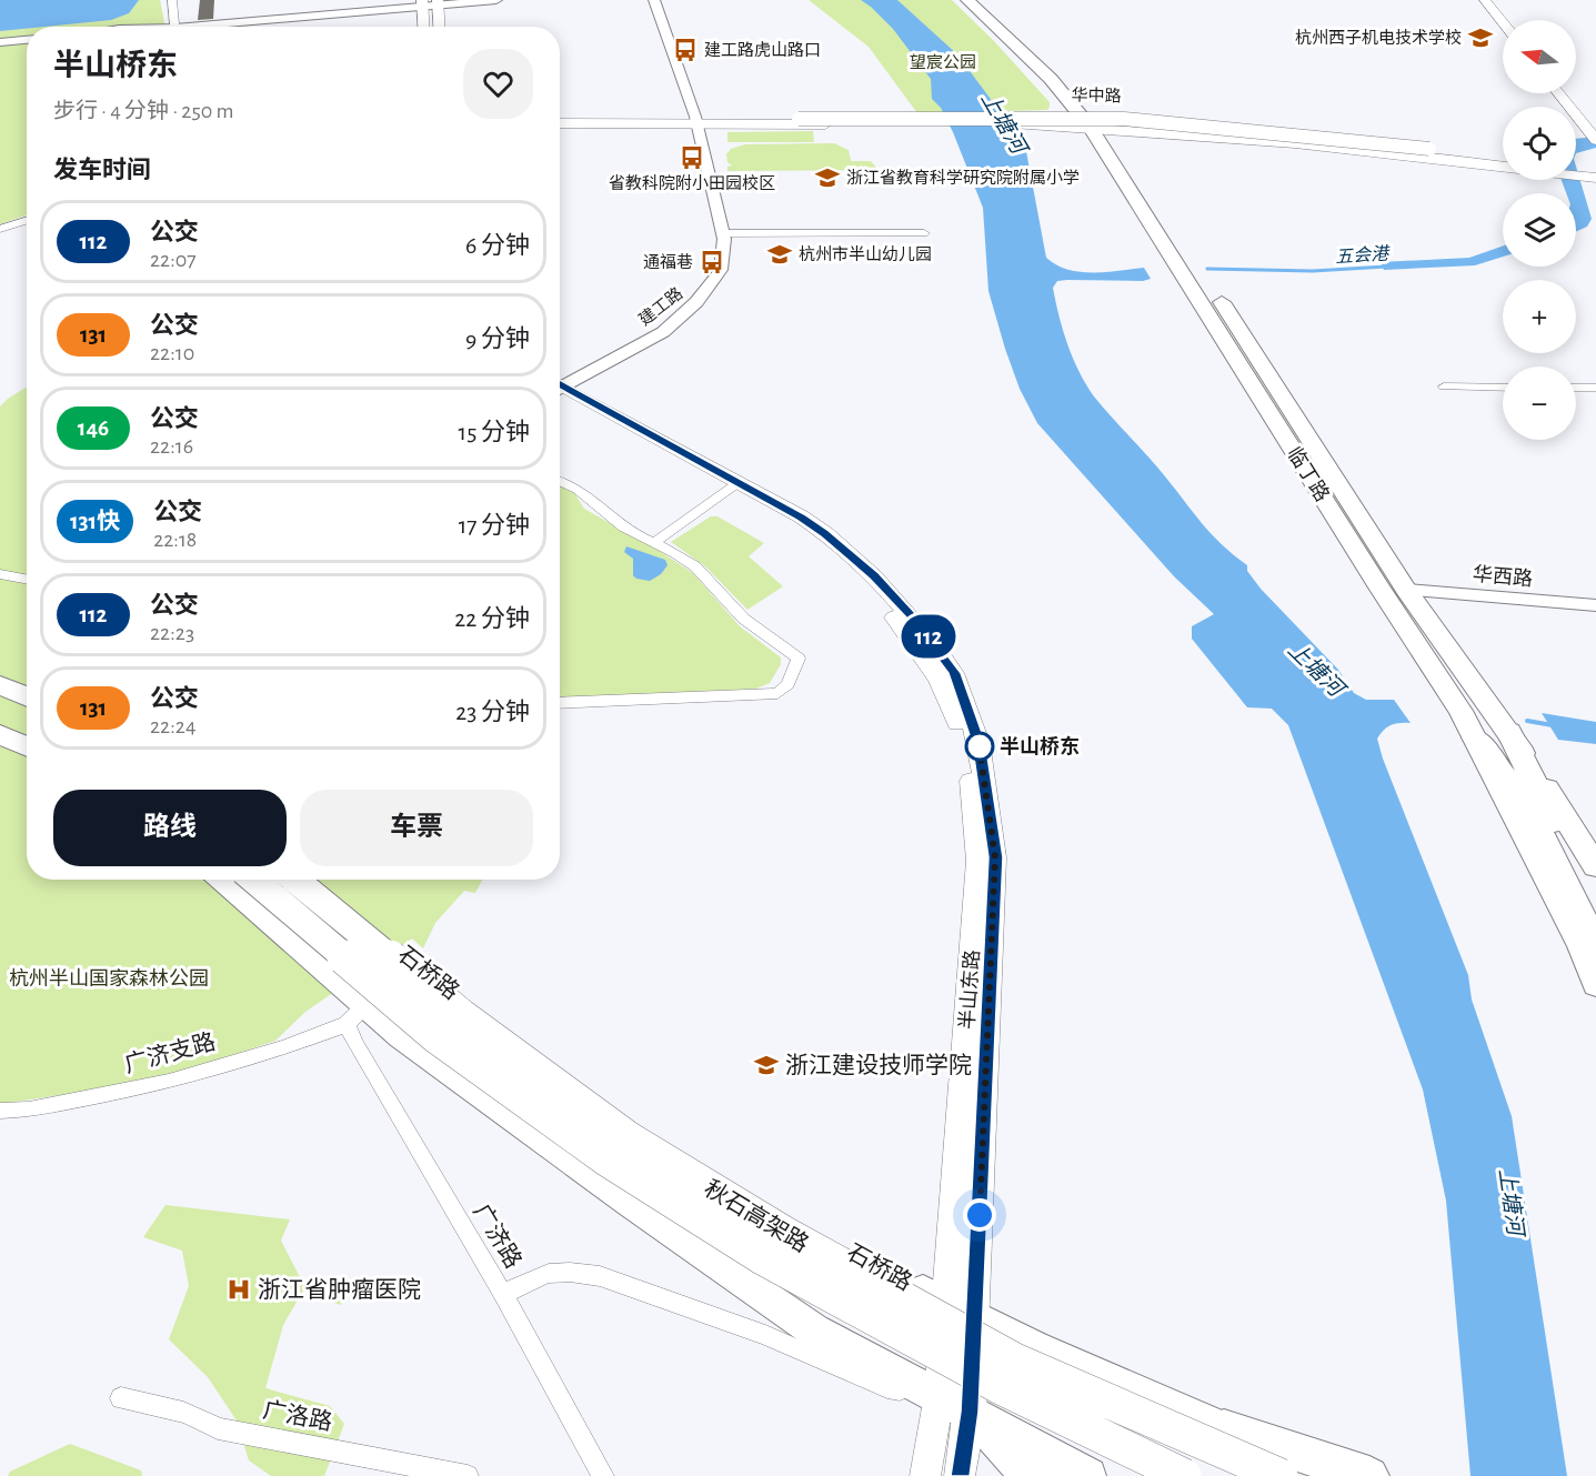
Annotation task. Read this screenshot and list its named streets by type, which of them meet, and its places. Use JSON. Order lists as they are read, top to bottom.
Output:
{
  "streets": {
    "highway": ["秋石高架路"],
    "main road": [
      "华中路",
      "临丁路",
      "石桥路",
      "半山东路"
    ],
    "street": [
      "建工路",
      "华西路",
      "广济支路",
      "广济路",
      "广洛路"
    ]
  },
  "crossings": [
    ["华中路", "建工路"],
    ["华中路", "临丁路"],
    ["临丁路", "华西路"],
    ["石桥路", "半山东路"],
    ["广济支路", "广济路"]
  ],
  "water": ["上塘河", "五会港"],
  "parks": ["望宸公园", "杭州半山国家森林公园"],
  "places": {
    "school or university": [
      "杭州西子机电技术学校",
      "浙江省教育科学研究院附属小学",
      "杭州市半山幼儿园",
      "浙江建设技师学院"
    ],
    "bus stop": ["建工路虎山路口", "省教科院附小田园校区", "通福巷"],
    "other": ["半山桥东"],
    "hospital": ["浙江省肿瘤医院"]
  },
  "lines": ["bus line 112"],
  "north": "left",
  "page": {
    "on_map": "112",
    "map_buttons": ["+", "−"],
    "heading": [
      ["半山桥东", "步行 · 4 分钟 · 250 m"],
      "发车时间"
    ],
    "list": [
      {
        "mark": "112",
        "name": "公交",
        "note": "22:07",
        "value": "6 分钟"
      },
      {
        "mark": "131",
        "name": "公交",
        "note": "22:10",
        "value": "9 分钟"
      },
      {
        "mark": "146",
        "name": "公交",
        "note": "22:16",
        "value": "15 分钟"
      },
      {
        "mark": "131快",
        "name": "公交",
        "note": "22:18",
        "value": "17 分钟"
      },
      {
        "mark": "112",
        "name": "公交",
        "note": "22:23",
        "value": "22 分钟"
      },
      {
        "mark": "131",
        "name": "公交",
        "note": "22:24",
        "value": "23 分钟"
      }
    ],
    "buttons": ["路线", "车票"]
  }
}
